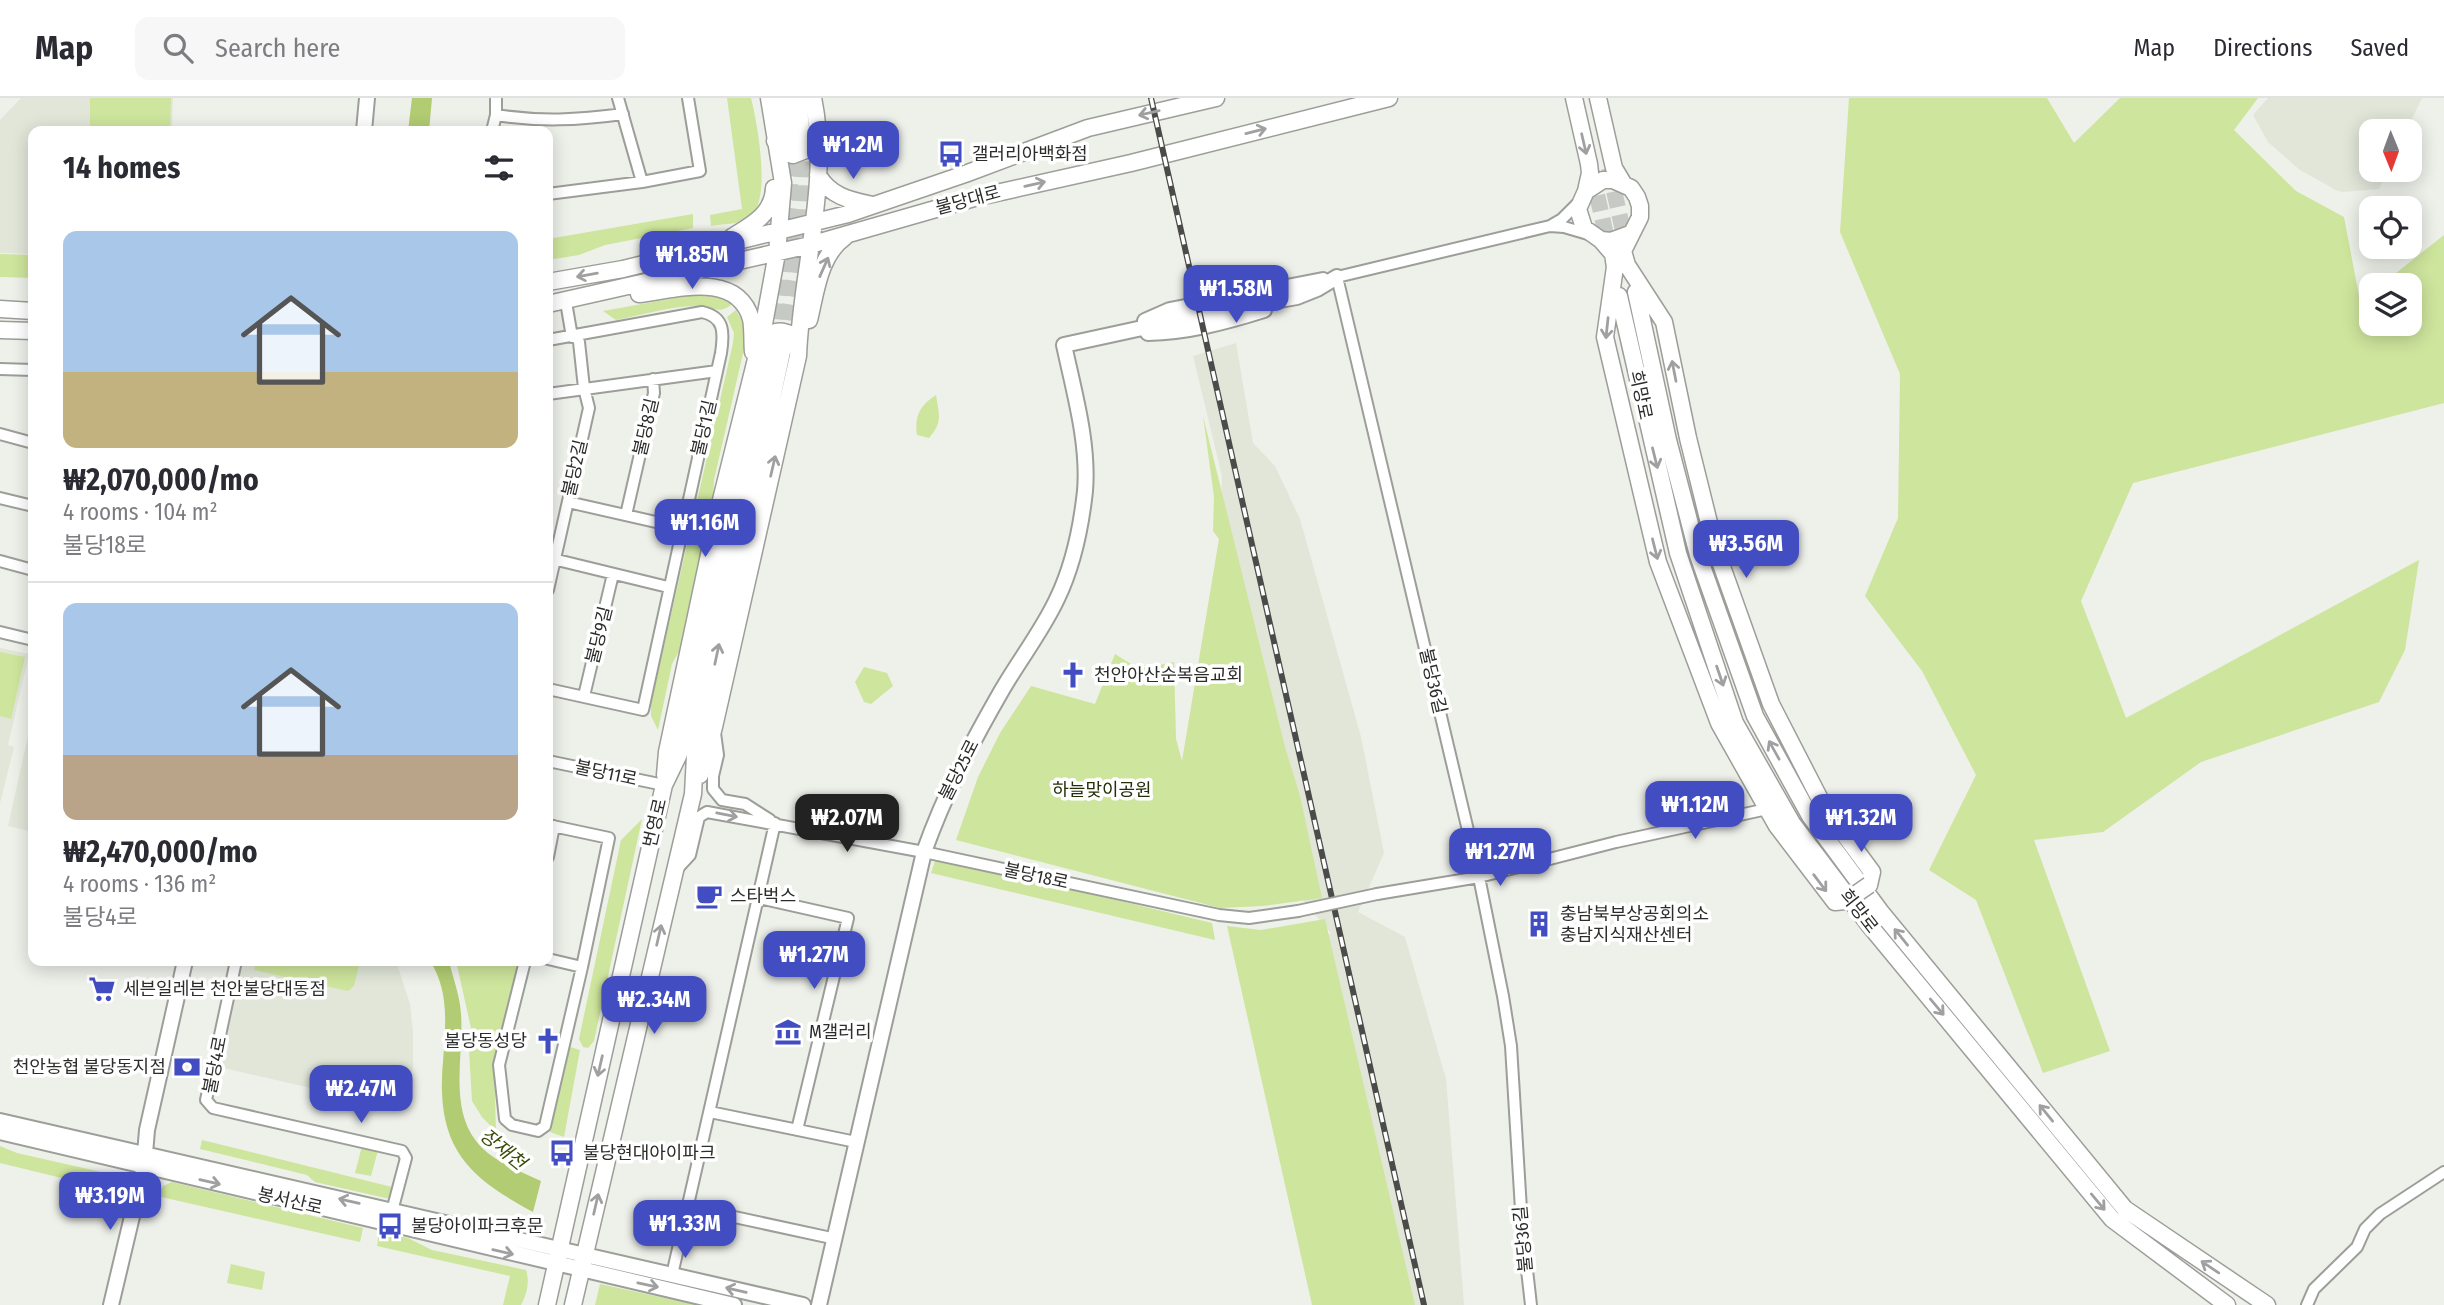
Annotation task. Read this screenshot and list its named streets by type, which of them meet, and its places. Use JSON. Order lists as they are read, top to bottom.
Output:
{
  "streets": {
    "main road": ["불당대로", "희망로", "번영로"],
    "street": [
      "불당8길",
      "불당1길",
      "불당2길",
      "불당9길",
      "불당36길",
      "불당25로",
      "불당11로",
      "불당18로",
      "불당4로",
      "봉서산로"
    ]
  },
  "crossings": [
    ["불당대로", "불당2길"],
    ["불당8길", "불당1길"],
    ["불당8길", "불당2길"],
    ["불당1길", "불당2길"],
    ["불당1길", "불당9길"],
    ["불당36길", "불당18로"],
    ["불당25로", "불당18로"],
    ["불당11로", "번영로"],
    ["번영로", "불당18로"],
    ["번영로", "봉서산로"],
    ["불당4로", "봉서산로"]
  ],
  "water": ["장재천"],
  "parks": ["하늘맞이공원"],
  "places": {
    "bus stop": ["갤러리아백화점", "불당현대아이파크", "불당아이파크후문"],
    "church": ["천안아산순복음교회", "불당동성당"],
    "cafe": ["스타벅스"],
    "building": ["충남북부상공회의소 충남지식재산센터"],
    "supermarket": ["세븐일레븐 천안불당대동점"],
    "museum": ["M갤러리"],
    "bank": ["천안농협 불당동지점"]
  },
  "north": "bottom",
  "page": {
    "header": "Map",
    "search": "Search here",
    "nav": ["Map", "Directions", "Saved"],
    "price": [
      "₩1.2M",
      "₩1.85M",
      "₩1.58M",
      "₩1.16M",
      "₩3.56M",
      "₩1.12M",
      "₩2.07M",
      "₩1.32M",
      "₩1.27M",
      "₩1.27M",
      "₩2.34M",
      "₩2.47M",
      "₩3.19M",
      "₩1.33M"
    ],
    "heading": "14 homes",
    "list": [
      {
        "name": "₩2,070,000/mo",
        "note": "4 rooms · 104 m² · 불당18로"
      },
      {
        "name": "₩2,470,000/mo",
        "note": "4 rooms · 136 m² · 불당4로"
      }
    ]
  }
}
